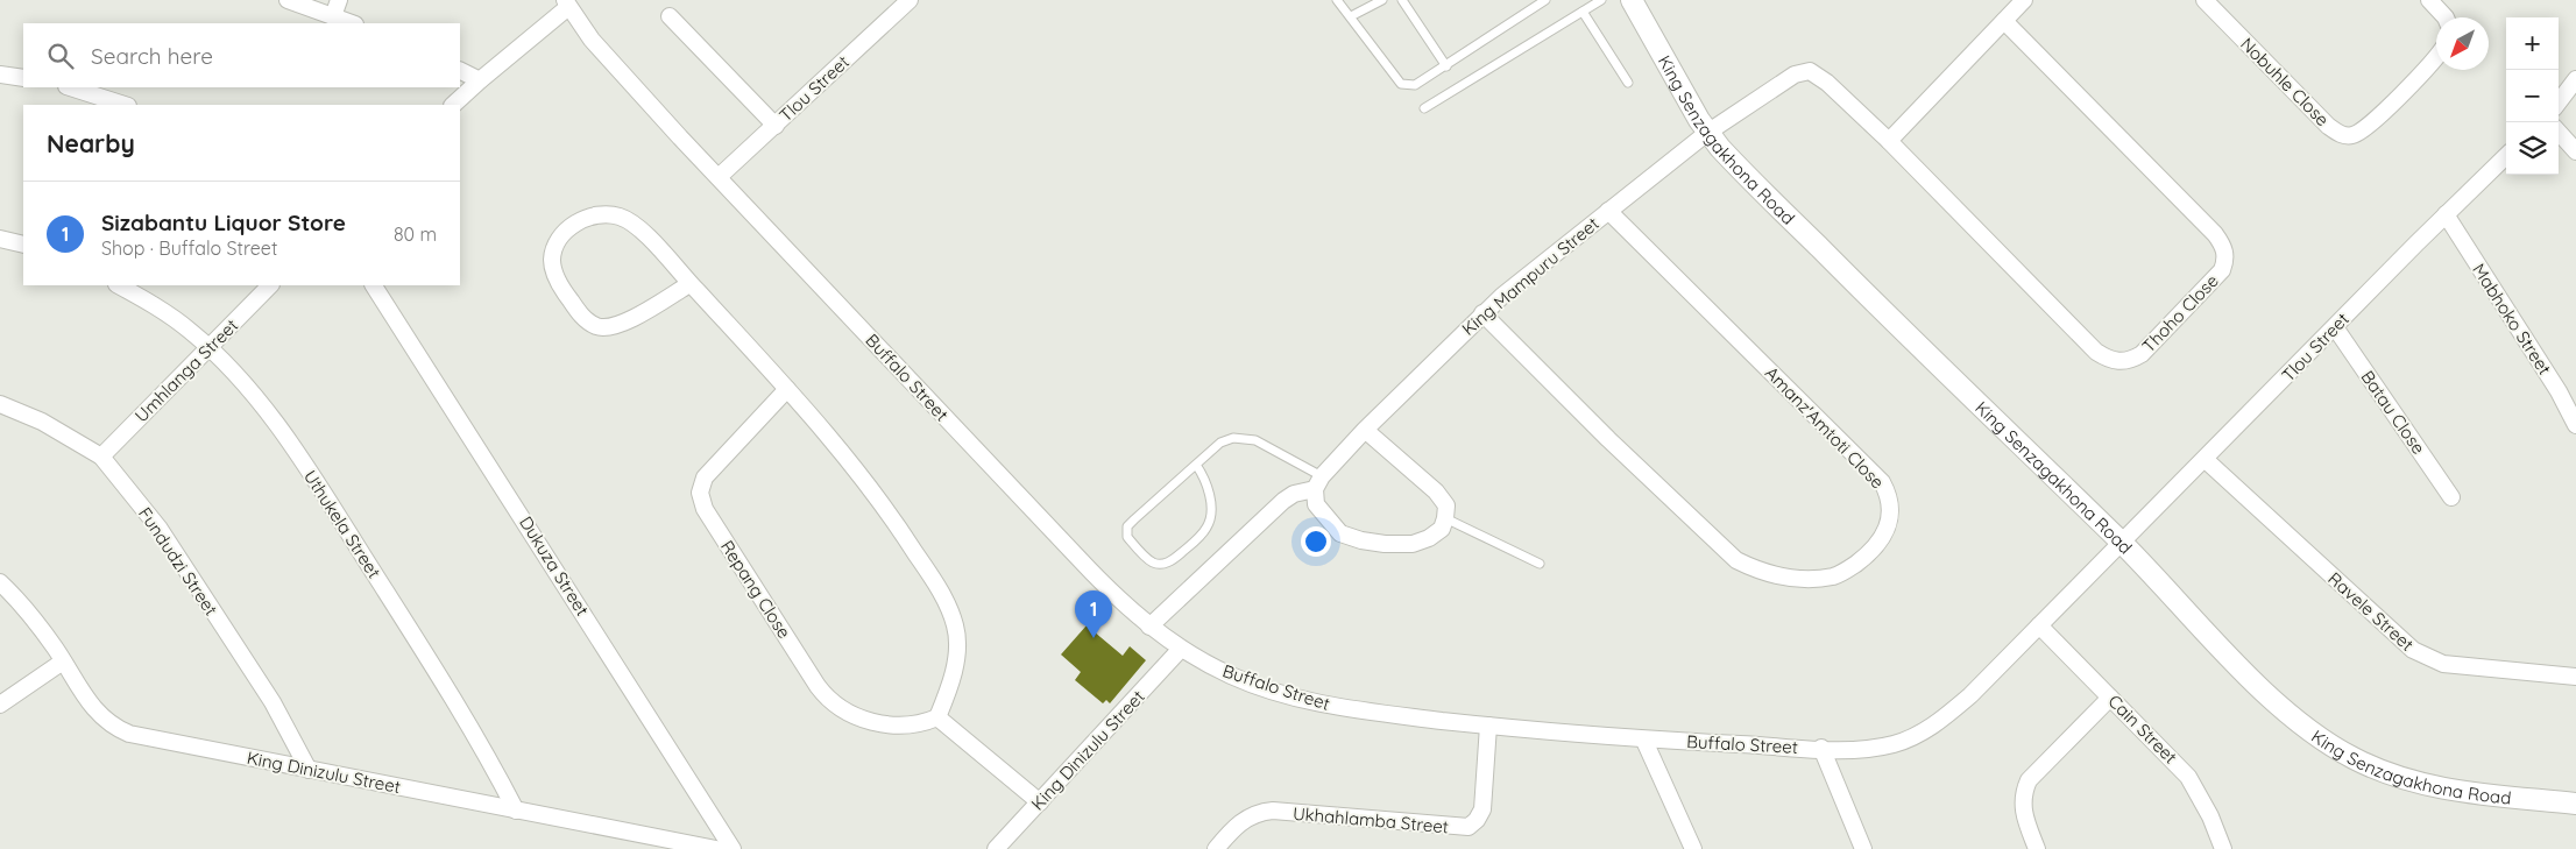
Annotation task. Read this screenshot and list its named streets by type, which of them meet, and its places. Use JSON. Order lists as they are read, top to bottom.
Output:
{
  "streets": {
    "street": [
      "Nobuhle Close",
      "Tlou Street",
      "King Senzagakhona Road",
      "King Mampuru Street",
      "Thoho Close",
      "Mabhoko Street",
      "Umhlanga Street",
      "Buffalo Street",
      "Batau Close",
      "Amanz'Amtoti Close",
      "Uthukela Street",
      "Fundudzi Street",
      "Dukuza Street",
      "Repang Close",
      "Ravele Street",
      "Cain Street",
      "King Dinizulu Street",
      "Ukhahlamba Street"
    ]
  },
  "crossings": [
    ["Tlou Street", "King Senzagakhona Road"],
    ["Tlou Street", "Mabhoko Street"],
    ["Tlou Street", "Buffalo Street"],
    ["Tlou Street", "Batau Close"],
    ["Tlou Street", "Ravele Street"],
    ["King Senzagakhona Road", "King Mampuru Street"],
    ["King Senzagakhona Road", "Buffalo Street"],
    ["King Mampuru Street", "Thoho Close"],
    ["King Mampuru Street", "Buffalo Street"],
    ["King Mampuru Street", "Amanz'Amtoti Close"],
    ["Umhlanga Street", "Uthukela Street"],
    ["Umhlanga Street", "Fundudzi Street"],
    ["Buffalo Street", "Cain Street"],
    ["Buffalo Street", "King Dinizulu Street"],
    ["Buffalo Street", "Ukhahlamba Street"],
    ["Uthukela Street", "King Dinizulu Street"],
    ["Fundudzi Street", "King Dinizulu Street"]
  ],
  "north": "bottom left",
  "page": {
    "map_buttons": ["+", "−"],
    "search": "Search here",
    "heading": "Nearby",
    "list": [
      {
        "mark": "1",
        "name": "Sizabantu Liquor Store",
        "note": "Shop · Buffalo Street",
        "value": "80 m"
      }
    ],
    "pins": "1"
  }
}
